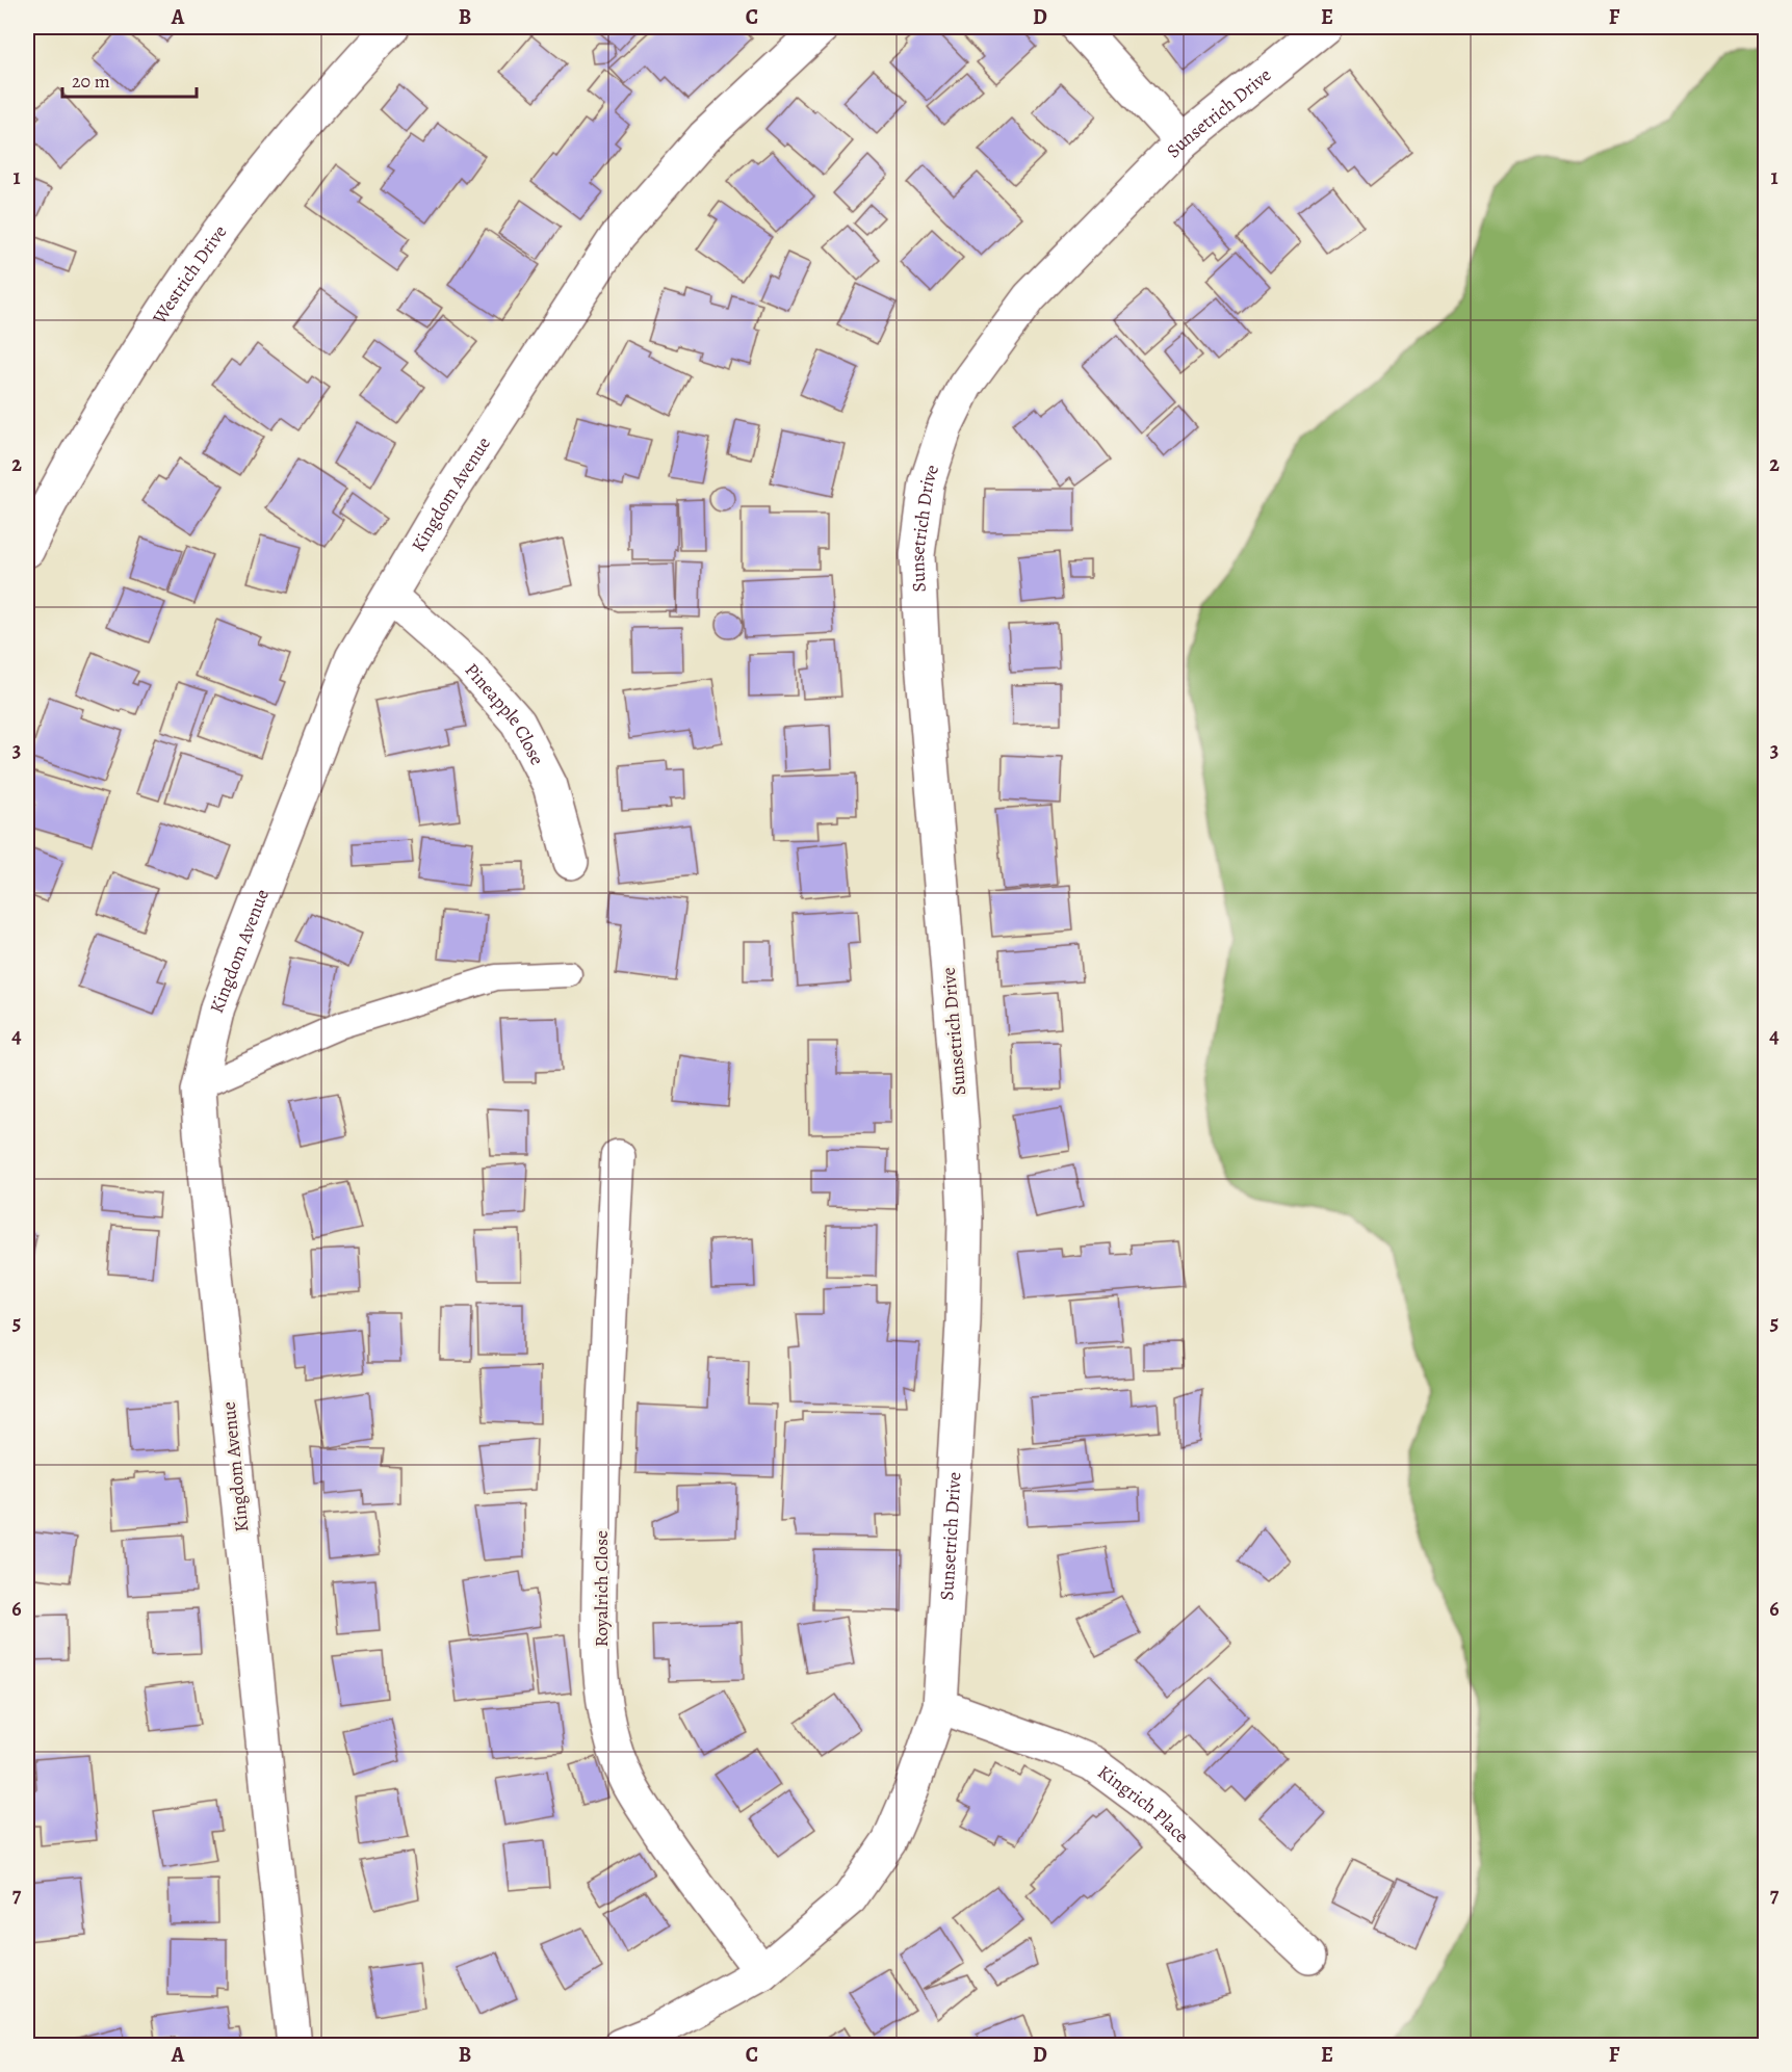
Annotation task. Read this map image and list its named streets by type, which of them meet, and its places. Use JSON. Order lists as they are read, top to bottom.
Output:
{
  "streets": {
    "street": [
      "Sunsetrich Drive",
      "Westrich Drive",
      "Kingdom Avenue",
      "Pineapple Close",
      "Royalrich Close",
      "Kingrich Place"
    ]
  },
  "crossings": [
    ["Sunsetrich Drive", "Royalrich Close"],
    ["Sunsetrich Drive", "Kingrich Place"],
    ["Kingdom Avenue", "Pineapple Close"]
  ],
  "scale_bar": "20 m",
  "grid": {
    "columns": [
      "A",
      "B",
      "C",
      "D",
      "E",
      "F"
    ],
    "rows": [
      "1",
      "2",
      "3",
      "4",
      "5",
      "6",
      "7"
    ]
  }
}
